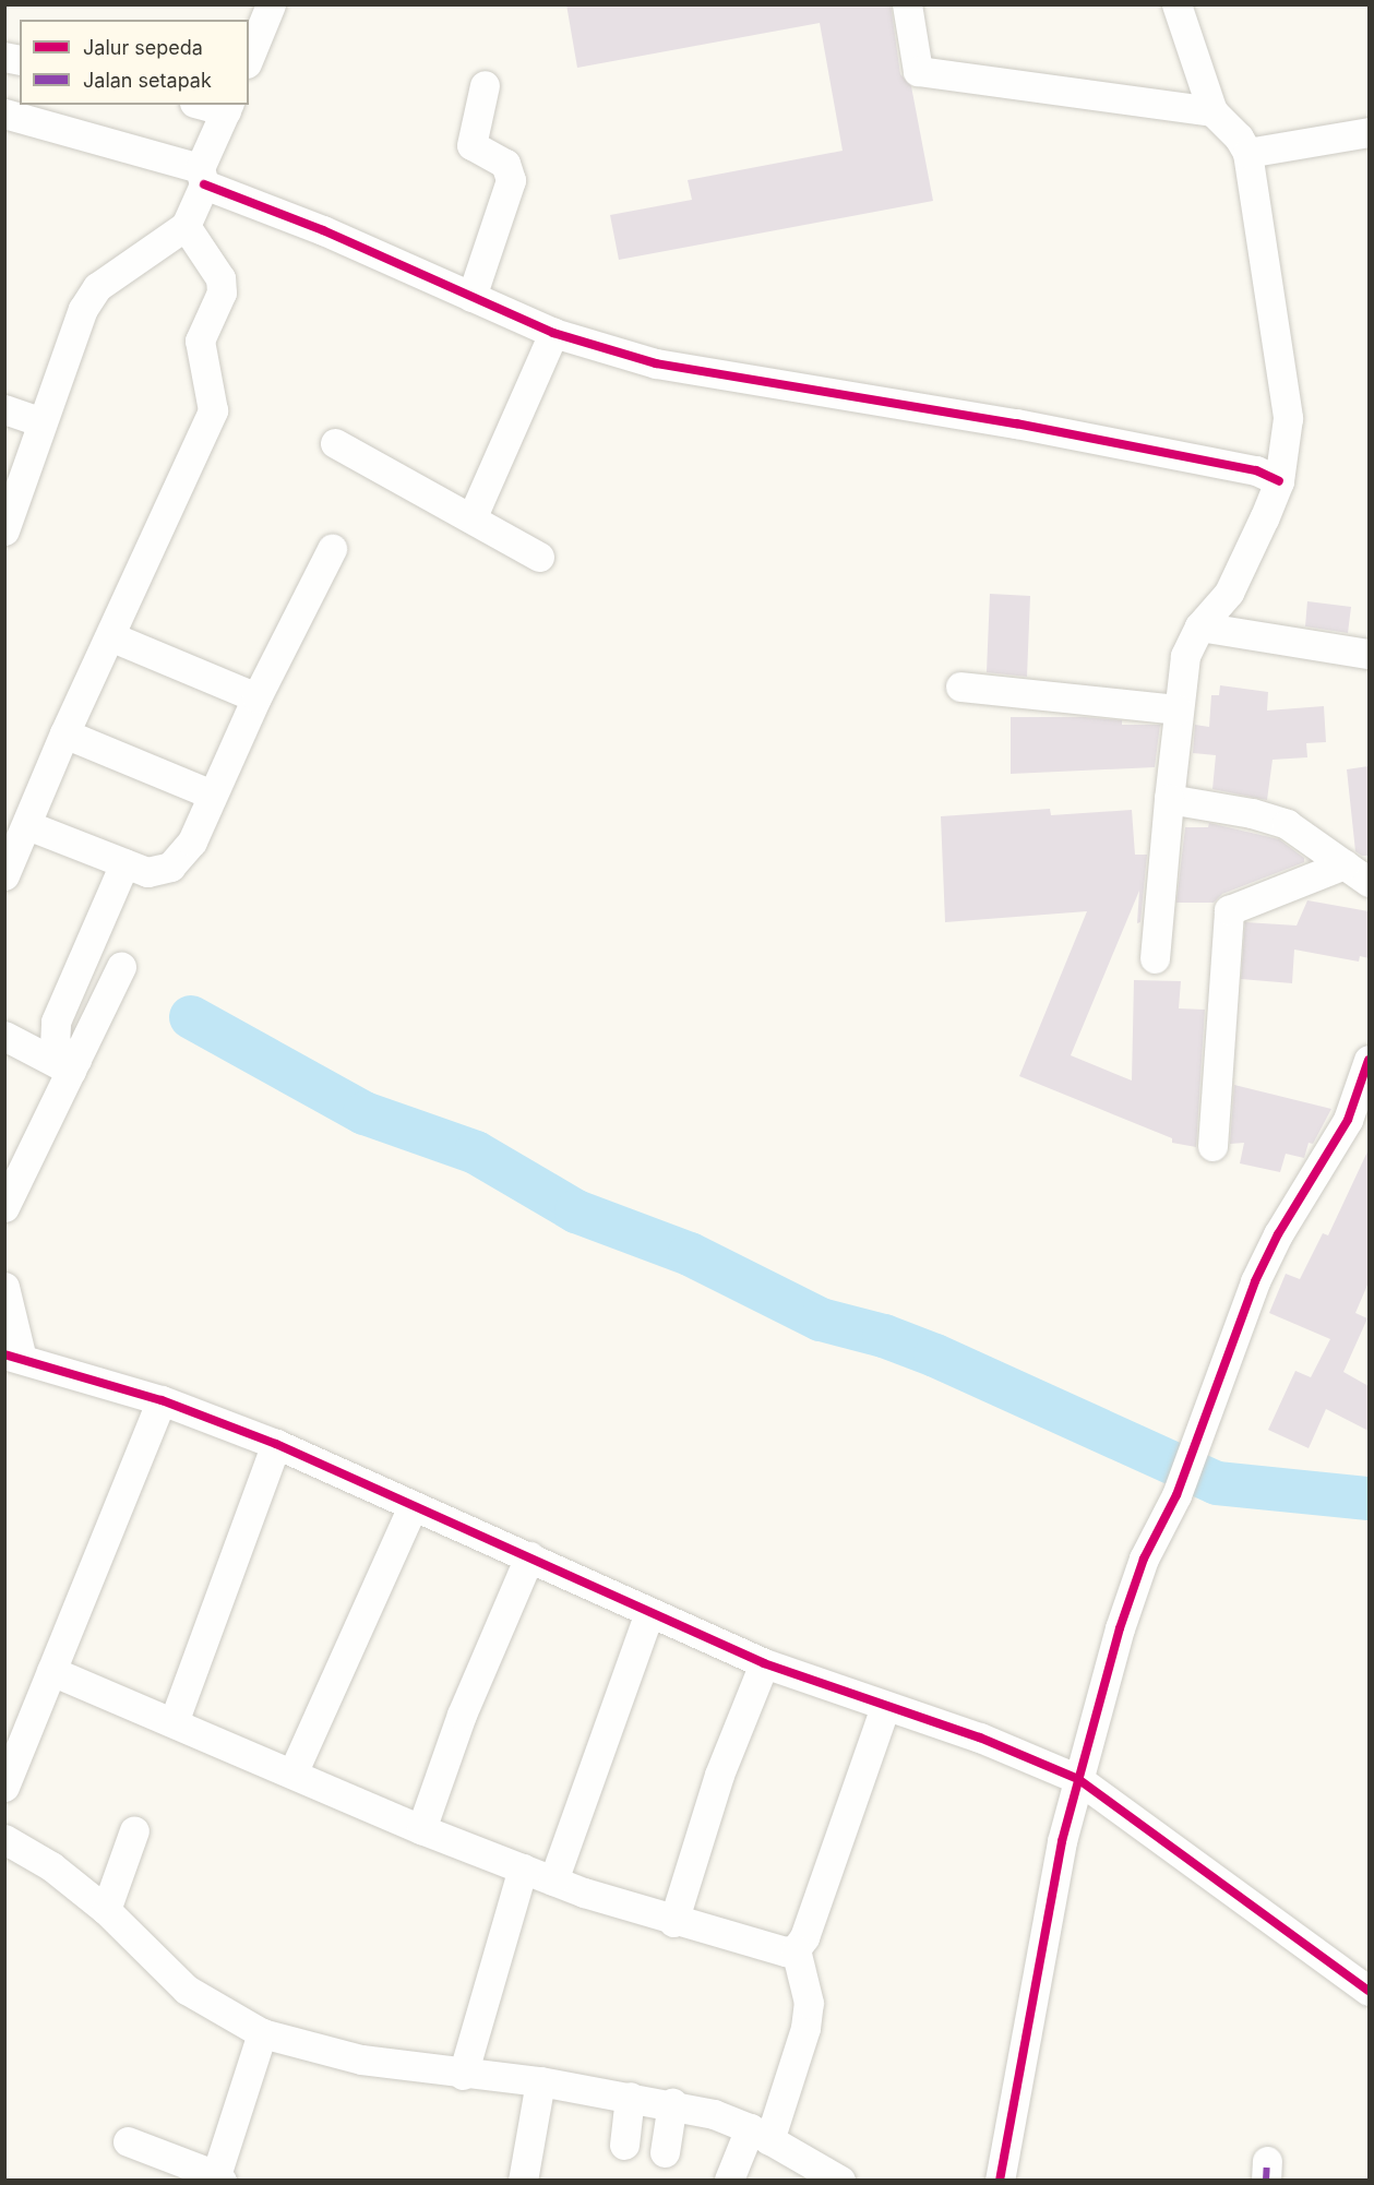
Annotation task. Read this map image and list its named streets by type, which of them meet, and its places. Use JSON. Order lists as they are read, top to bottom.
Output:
{
  "legend": ["Jalur sepeda", "Jalan setapak"]
}
